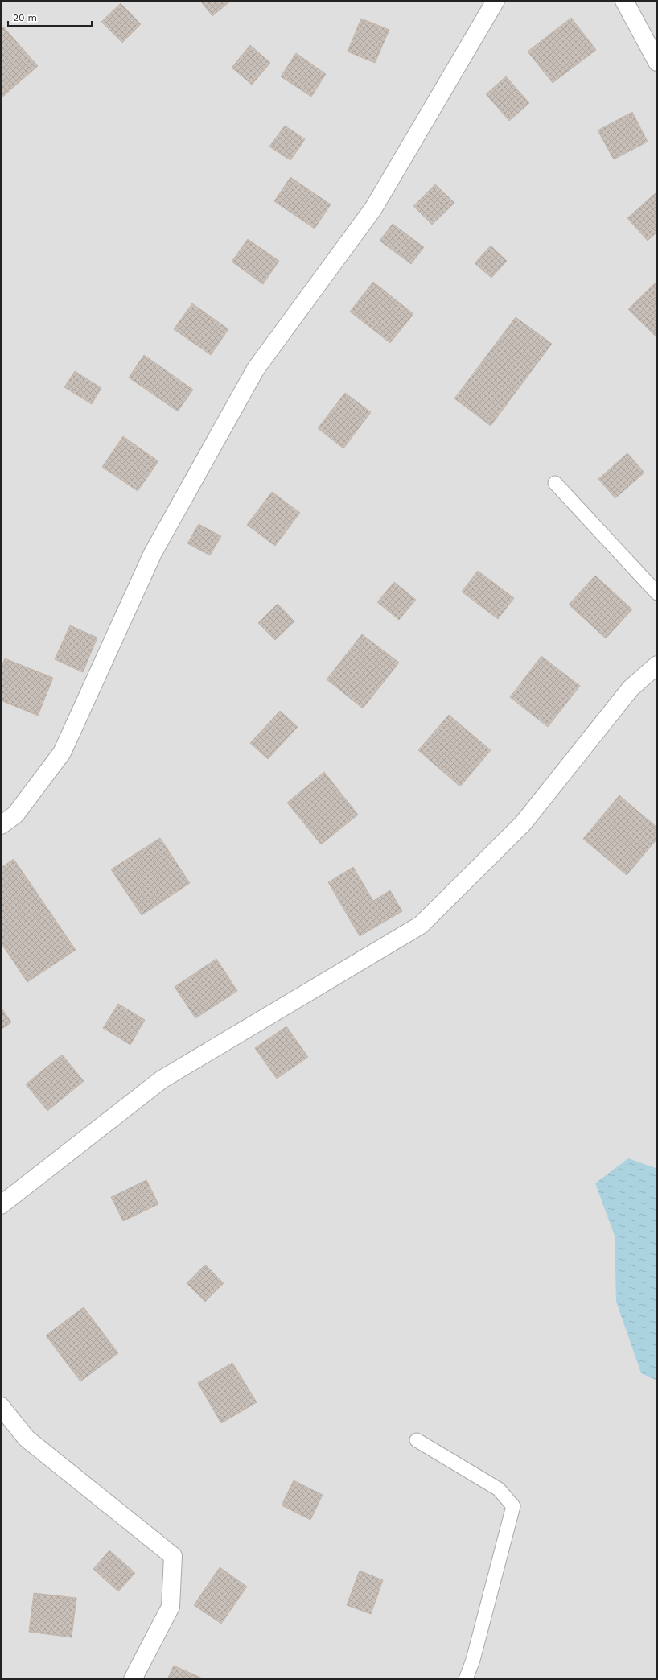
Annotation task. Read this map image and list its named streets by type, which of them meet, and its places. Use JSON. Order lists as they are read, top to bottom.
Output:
{
  "scale_bar": "20 m"
}
